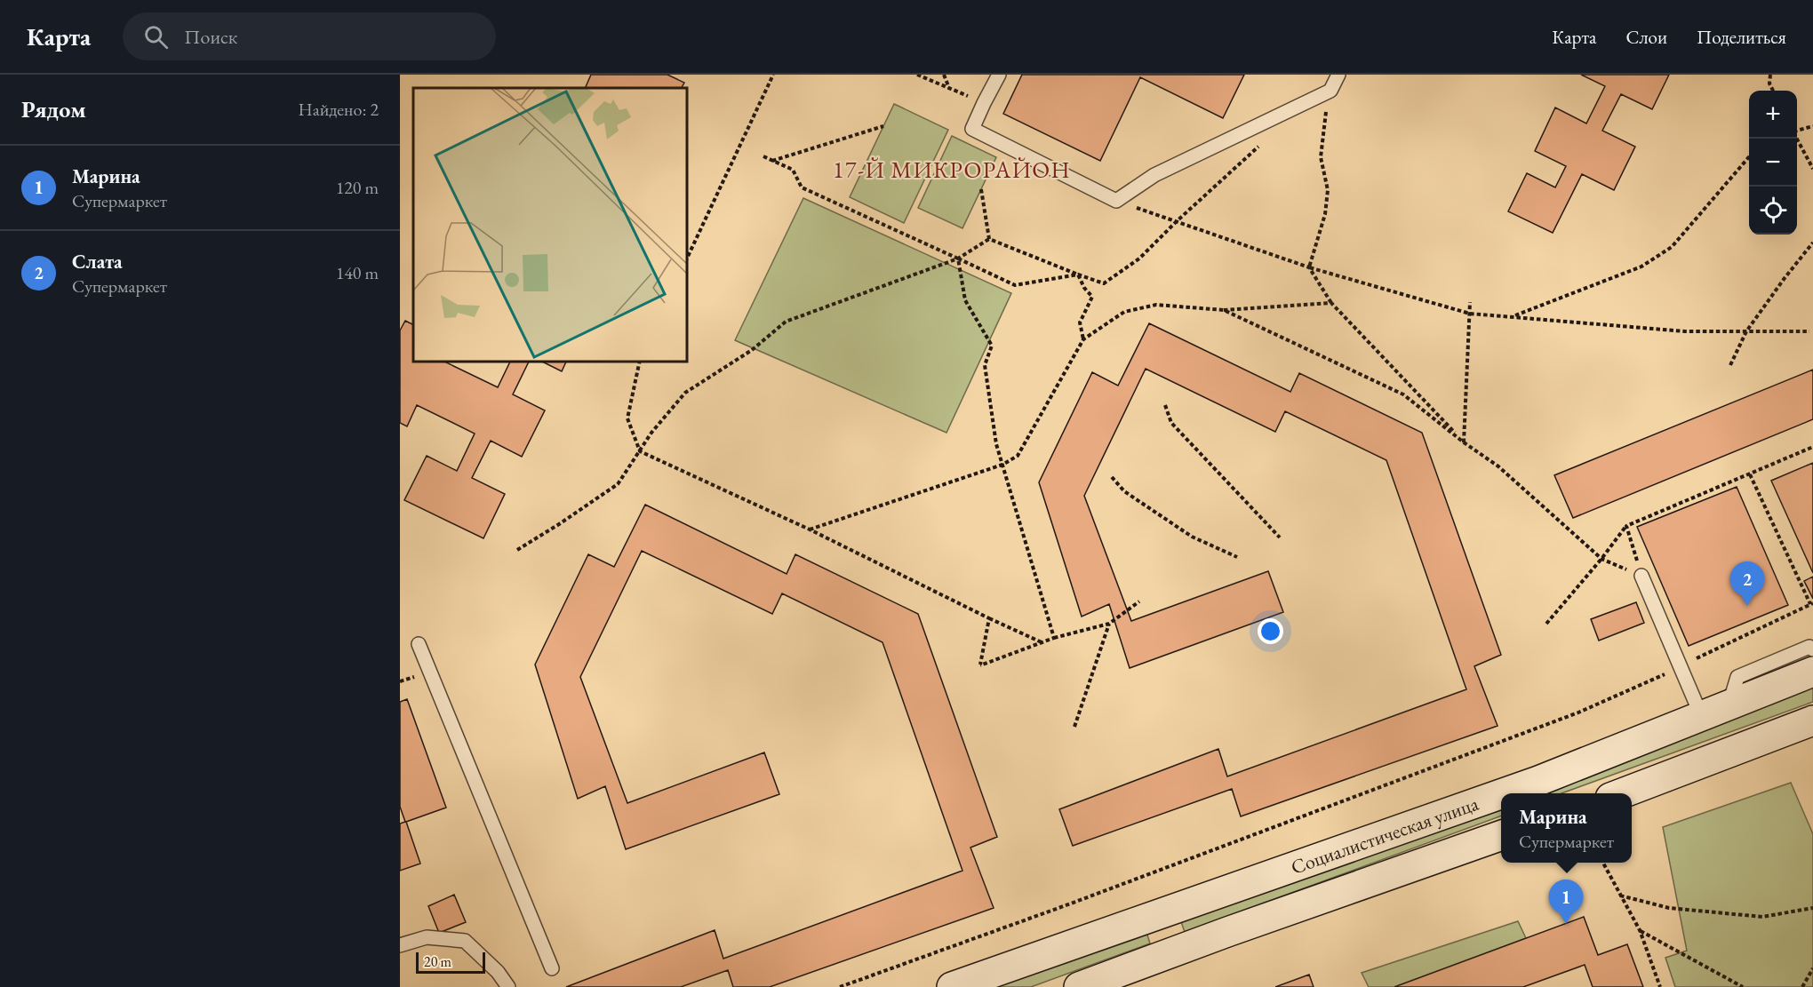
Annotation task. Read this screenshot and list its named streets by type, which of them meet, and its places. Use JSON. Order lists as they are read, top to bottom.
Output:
{
  "streets": {
    "street": ["Социалистическая улица"]
  },
  "districts": ["17-Й МИКРОРАЙОН"],
  "scale_bar": "20 m",
  "page": {
    "header": "Карта",
    "search": "Поиск",
    "nav": ["Карта", "Слои", "Поделиться"],
    "heading": ["Рядом", "Найдено: 2"],
    "map_buttons": ["+", "−"],
    "list": [
      {
        "mark": "1",
        "name": "Марина",
        "note": "Супермаркет",
        "value": "120 m"
      },
      {
        "mark": "2",
        "name": "Слата",
        "note": "Супермаркет",
        "value": "140 m"
      }
    ],
    "pins": ["2", "1"],
    "popup": ["Марина", "Супермаркет"],
    "scale": "20 m"
  }
}
